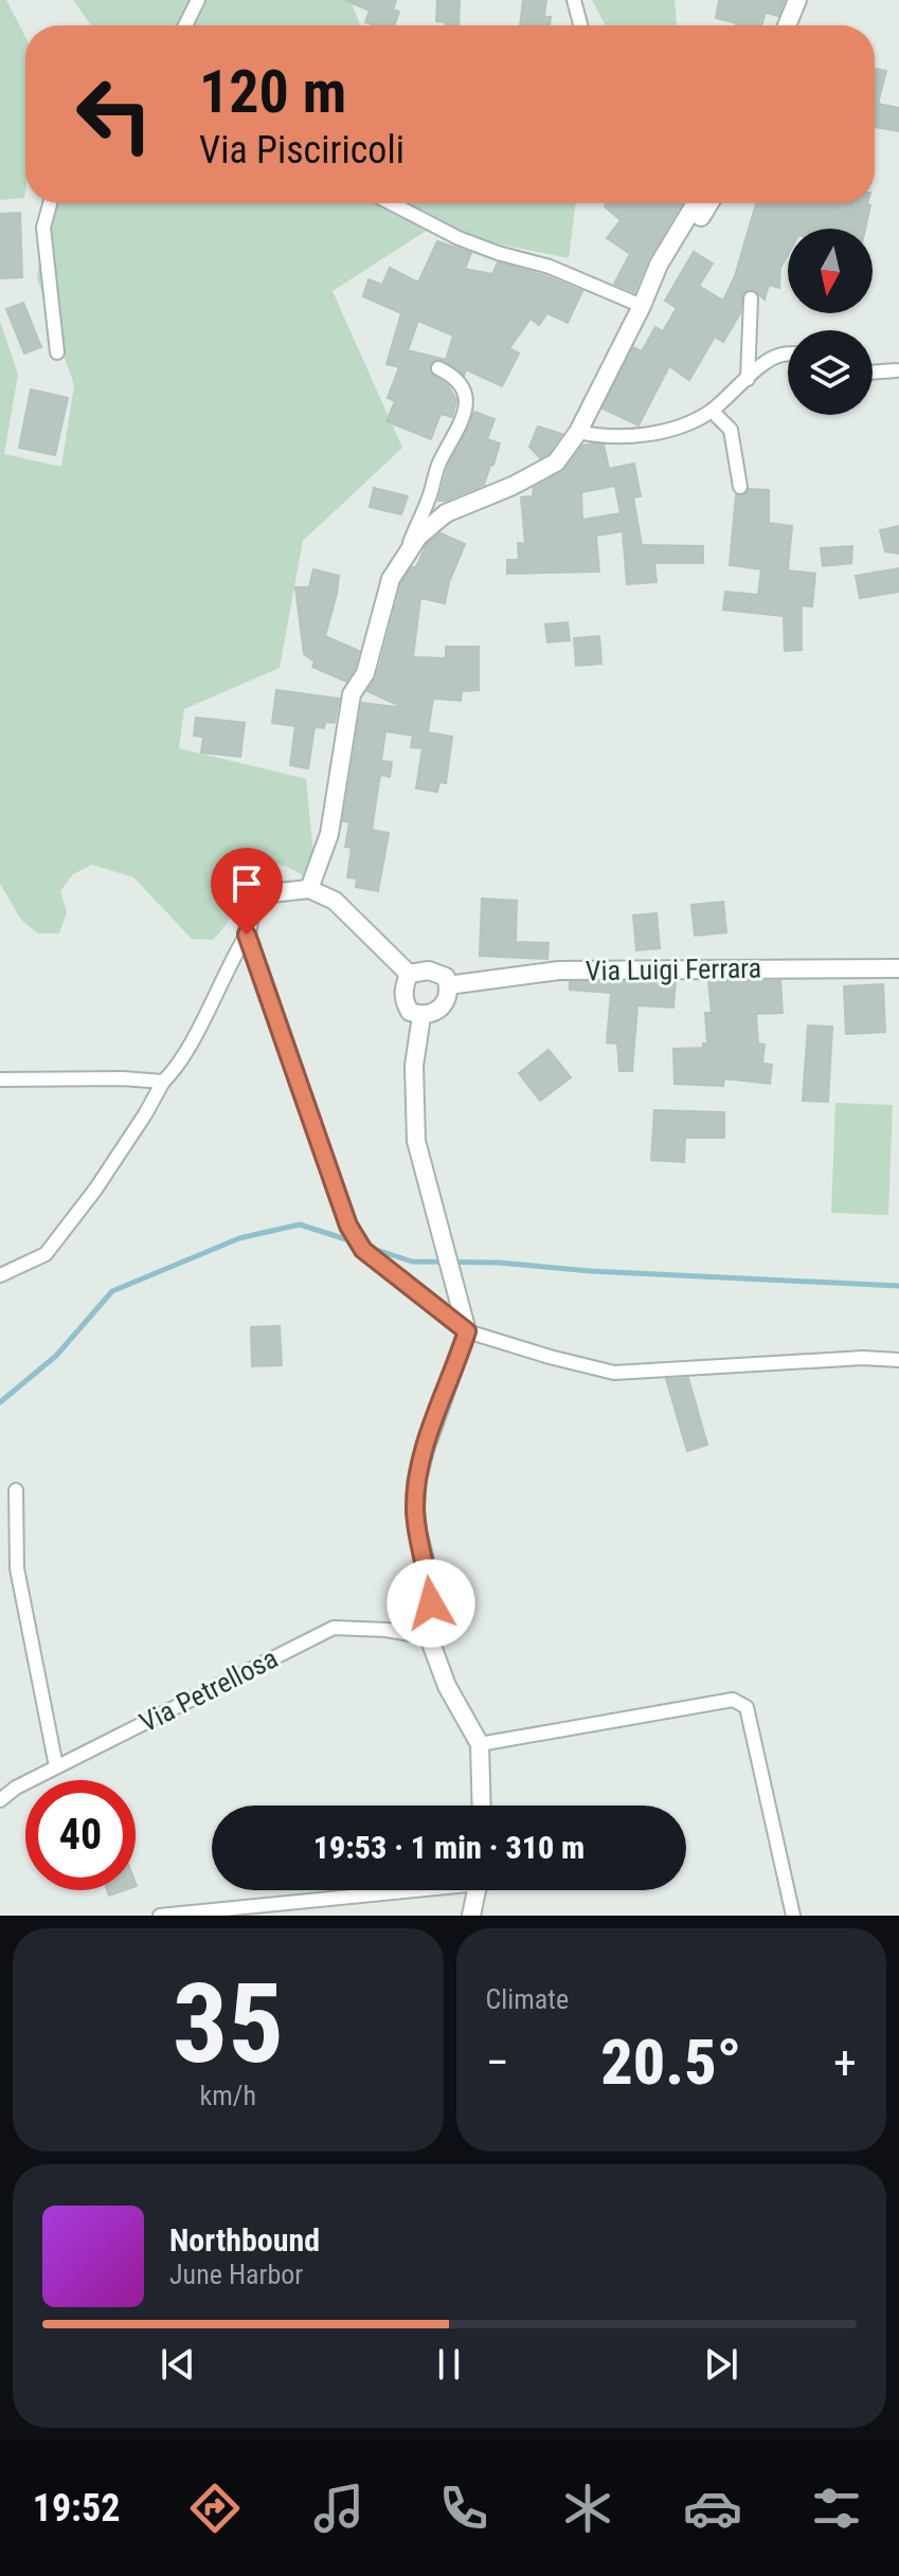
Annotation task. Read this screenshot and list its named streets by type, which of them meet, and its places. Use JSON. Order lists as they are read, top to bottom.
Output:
{
  "streets": {
    "street": ["Via Luigi Ferrara", "Via Petrellosa"]
  },
  "north": "bottom",
  "page": {
    "turn": ["120 m", "Via Pisciricoli"],
    "limit": "40",
    "trip": "19:53 · 1 min · 310 m",
    "tile": [
      ["35", "km/h"],
      "Climate"
    ],
    "heat": ["−", "20.5°", "+"],
    "song": ["Northbound", "June Harbor"],
    "tabs": "19:52"
  }
}
